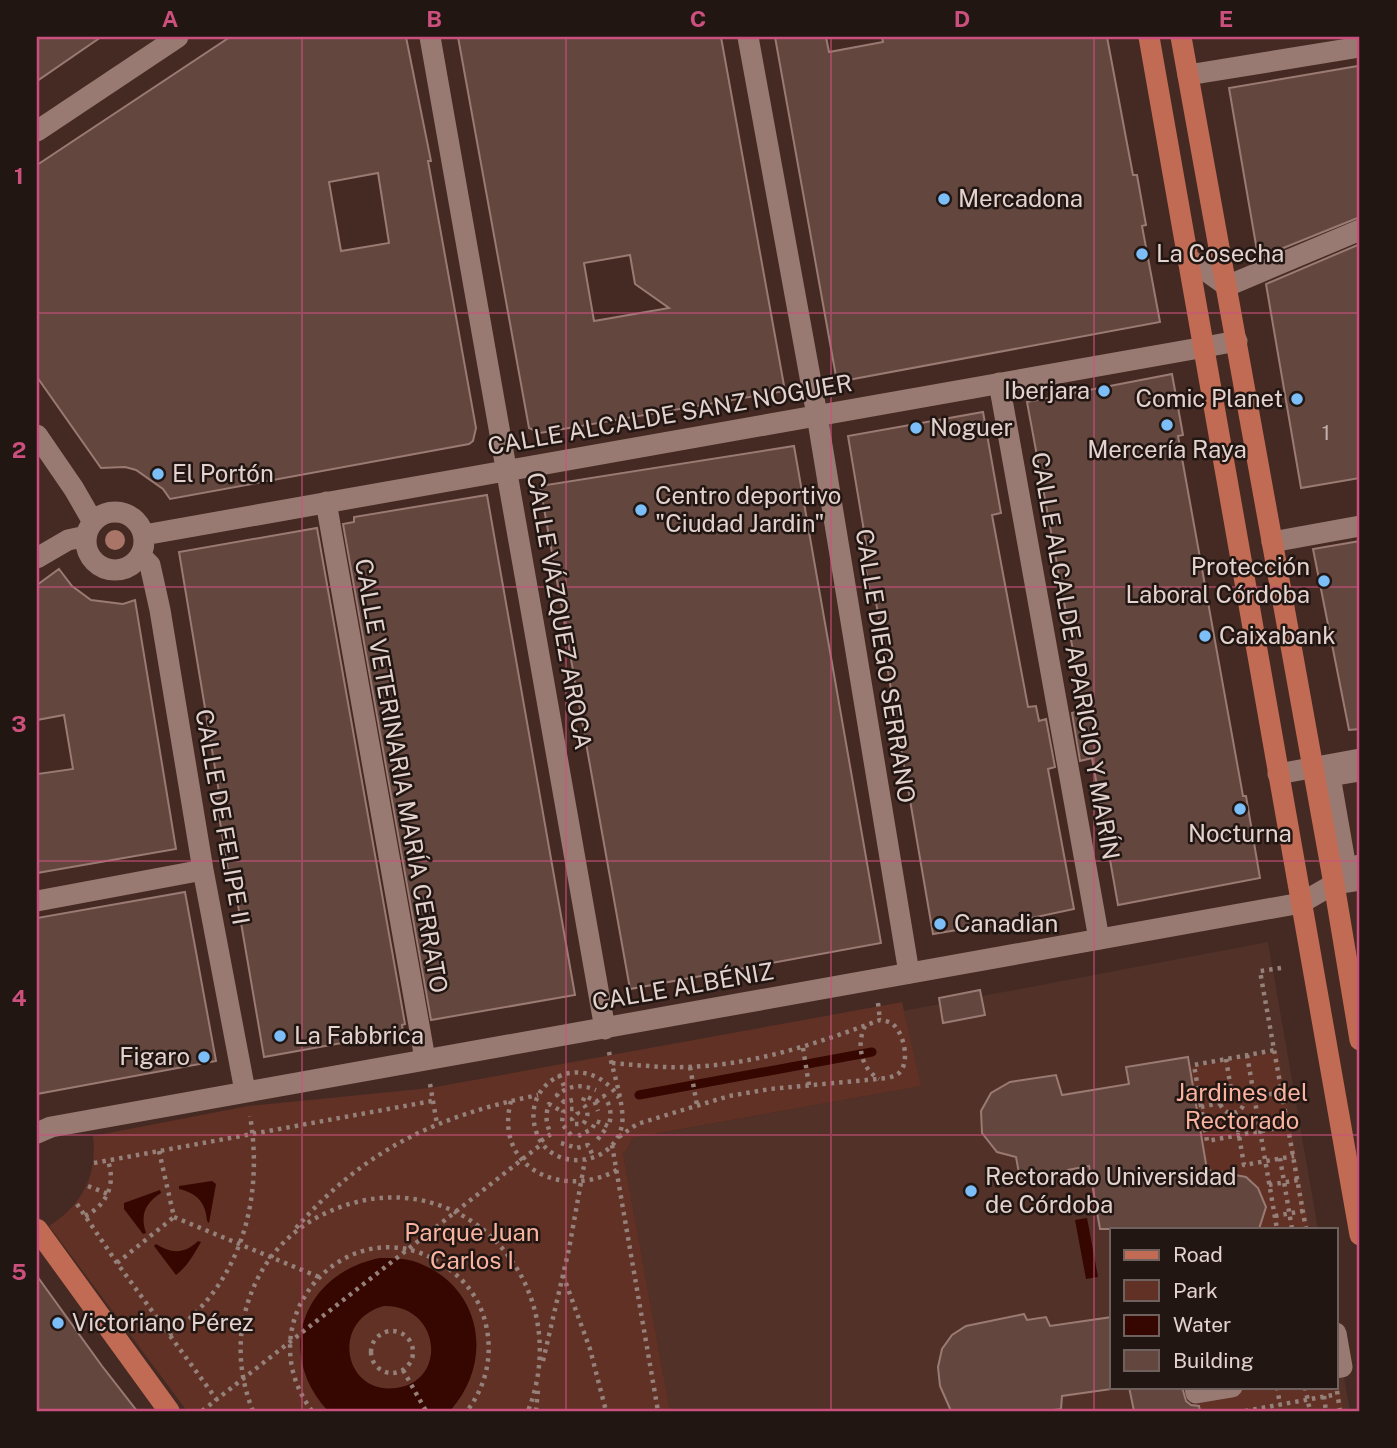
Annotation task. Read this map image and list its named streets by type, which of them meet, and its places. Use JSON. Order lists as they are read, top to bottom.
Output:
{
  "streets": {
    "street": [
      "CALLE ALCALDE SANZ NOGUER",
      "CALLE VÁZQUEZ AROCA",
      "CALLE ALCALDE APARICIO Y MARÍN",
      "CALLE DIEGO SERRANO",
      "CALLE VETERINARIA MARÍA CERRATO",
      "CALLE DE FELIPE II",
      "CALLE ALBÉNIZ"
    ]
  },
  "crossings": [
    ["CALLE ALCALDE SANZ NOGUER", "CALLE VÁZQUEZ AROCA"],
    ["CALLE ALCALDE SANZ NOGUER", "CALLE ALCALDE APARICIO Y MARÍN"],
    ["CALLE ALCALDE SANZ NOGUER", "CALLE DIEGO SERRANO"],
    ["CALLE ALCALDE SANZ NOGUER", "CALLE VETERINARIA MARÍA CERRATO"],
    ["CALLE ALCALDE SANZ NOGUER", "CALLE DE FELIPE II"],
    ["CALLE VÁZQUEZ AROCA", "CALLE ALBÉNIZ"],
    ["CALLE ALCALDE APARICIO Y MARÍN", "CALLE ALBÉNIZ"],
    ["CALLE DIEGO SERRANO", "CALLE ALBÉNIZ"],
    ["CALLE VETERINARIA MARÍA CERRATO", "CALLE ALBÉNIZ"],
    ["CALLE DE FELIPE II", "CALLE ALBÉNIZ"]
  ],
  "parks": ["Jardines del Rectorado", "Parque Juan Carlos I"],
  "places": [
    "Mercadona",
    "La Cosecha",
    "Iberjara",
    "Comic Planet",
    "Mercería Raya",
    "Noguer",
    "El Portón",
    "Centro deportivo \"Ciudad Jardin\"",
    "Protección Laboral Córdoba",
    "Caixabank",
    "Nocturna",
    "Canadian",
    "La Fabbrica",
    "Figaro",
    "Rectorado Universidad de Córdoba",
    "Victoriano Pérez"
  ],
  "house_numbers": ["1"],
  "legend": [
    "Road",
    "Park",
    "Water",
    "Building"
  ],
  "grid": {
    "columns": [
      "A",
      "B",
      "C",
      "D",
      "E"
    ],
    "rows": [
      "1",
      "2",
      "3",
      "4",
      "5"
    ]
  }
}
